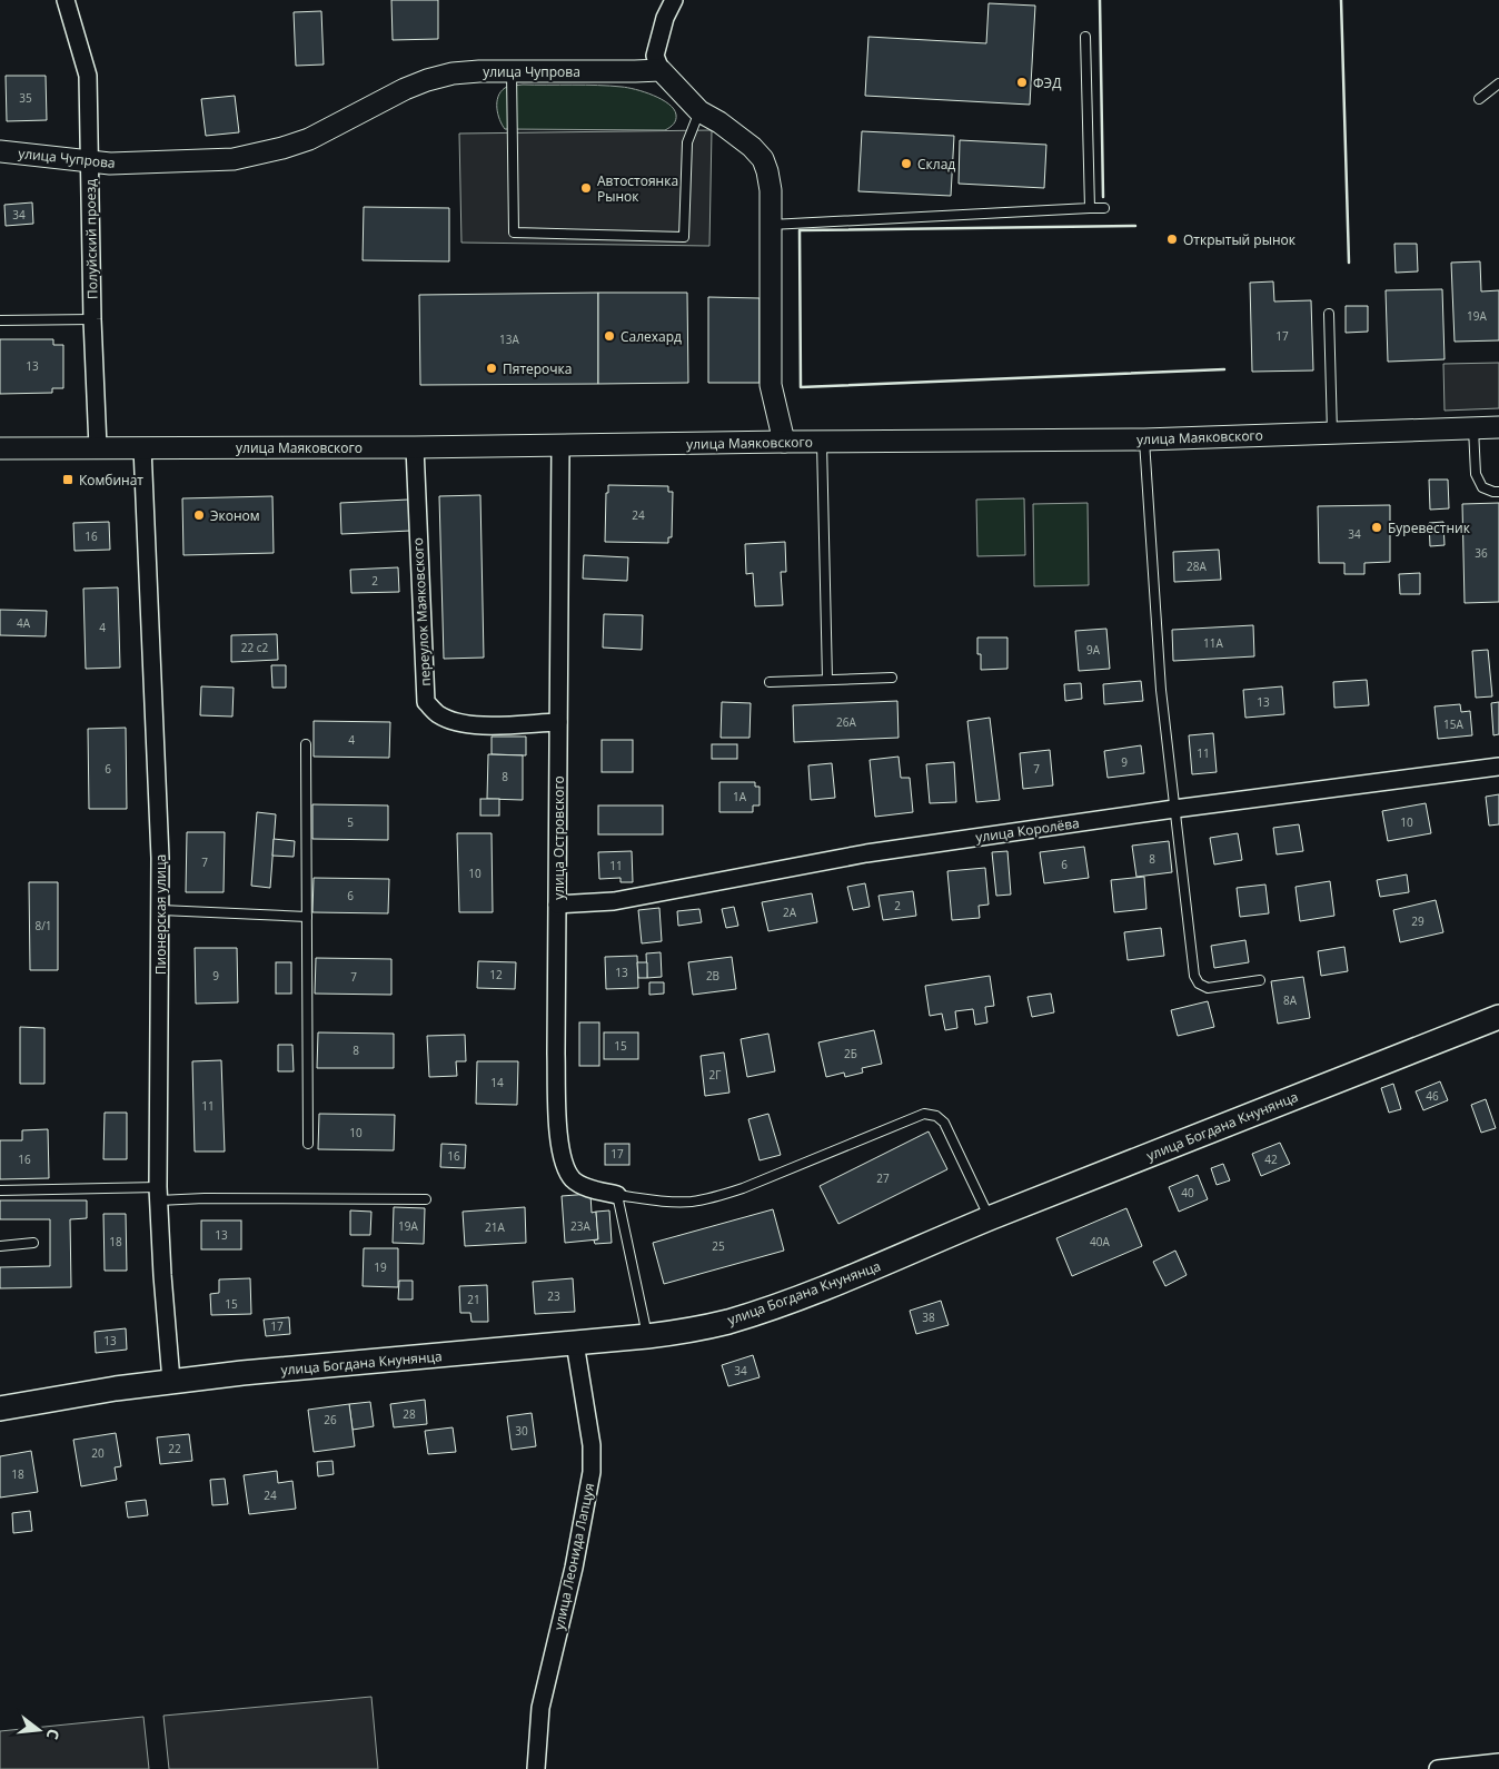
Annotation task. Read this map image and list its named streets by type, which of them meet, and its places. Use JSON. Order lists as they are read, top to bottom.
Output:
{
  "streets": {
    "main road": ["улица Богдана Кнунянца"],
    "street": [
      "улица Чупрова",
      "Полуйский проезд",
      "улица Маяковского",
      "переулок Маяковского",
      "улица Королёва",
      "улица Островского",
      "Пионерская улица",
      "улица Леонида Лапцуя"
    ]
  },
  "crossings": [
    ["улица Чупрова", "Полуйский проезд"],
    ["Полуйский проезд", "улица Маяковского"],
    ["улица Маяковского", "переулок Маяковского"],
    ["улица Маяковского", "улица Островского"],
    ["улица Маяковского", "Пионерская улица"],
    ["переулок Маяковского", "улица Островского"],
    ["улица Королёва", "улица Островского"],
    ["Пионерская улица", "улица Богдана Кнунянца"],
    ["улица Богдана Кнунянца", "улица Леонида Лапцуя"]
  ],
  "places": {
    "other": [
      "ФЭД",
      "Склад",
      "Автостоянка Рынок",
      "Открытый рынок",
      "Салехард",
      "Пятерочка",
      "Эконом",
      "Буревестник"
    ],
    "transit": ["Комбинат"]
  },
  "house_numbers": [
    "35",
    "34",
    "19А",
    "17",
    "13А",
    "13",
    "24",
    "34",
    "16",
    "36",
    "28А",
    "2",
    "4А",
    "4",
    "11А",
    "22 с2",
    "9А",
    "13",
    "26А",
    "15А",
    "4",
    "11",
    "9",
    "6",
    "7",
    "8",
    "1А",
    "5",
    "10",
    "8",
    "7",
    "6",
    "11",
    "10",
    "6",
    "2",
    "2А",
    "29",
    "8/1",
    "13",
    "12",
    "9",
    "2В",
    "7",
    "8А",
    "15",
    "8",
    "2Б",
    "2Г",
    "14",
    "46",
    "11",
    "10",
    "17",
    "16",
    "16",
    "42",
    "27",
    "40",
    "19А",
    "23А",
    "21А",
    "13",
    "18",
    "40А",
    "25",
    "19",
    "23",
    "21",
    "15",
    "38",
    "17",
    "13",
    "34",
    "28",
    "26",
    "30",
    "22",
    "20",
    "18",
    "24"
  ],
  "north": "right"
}
